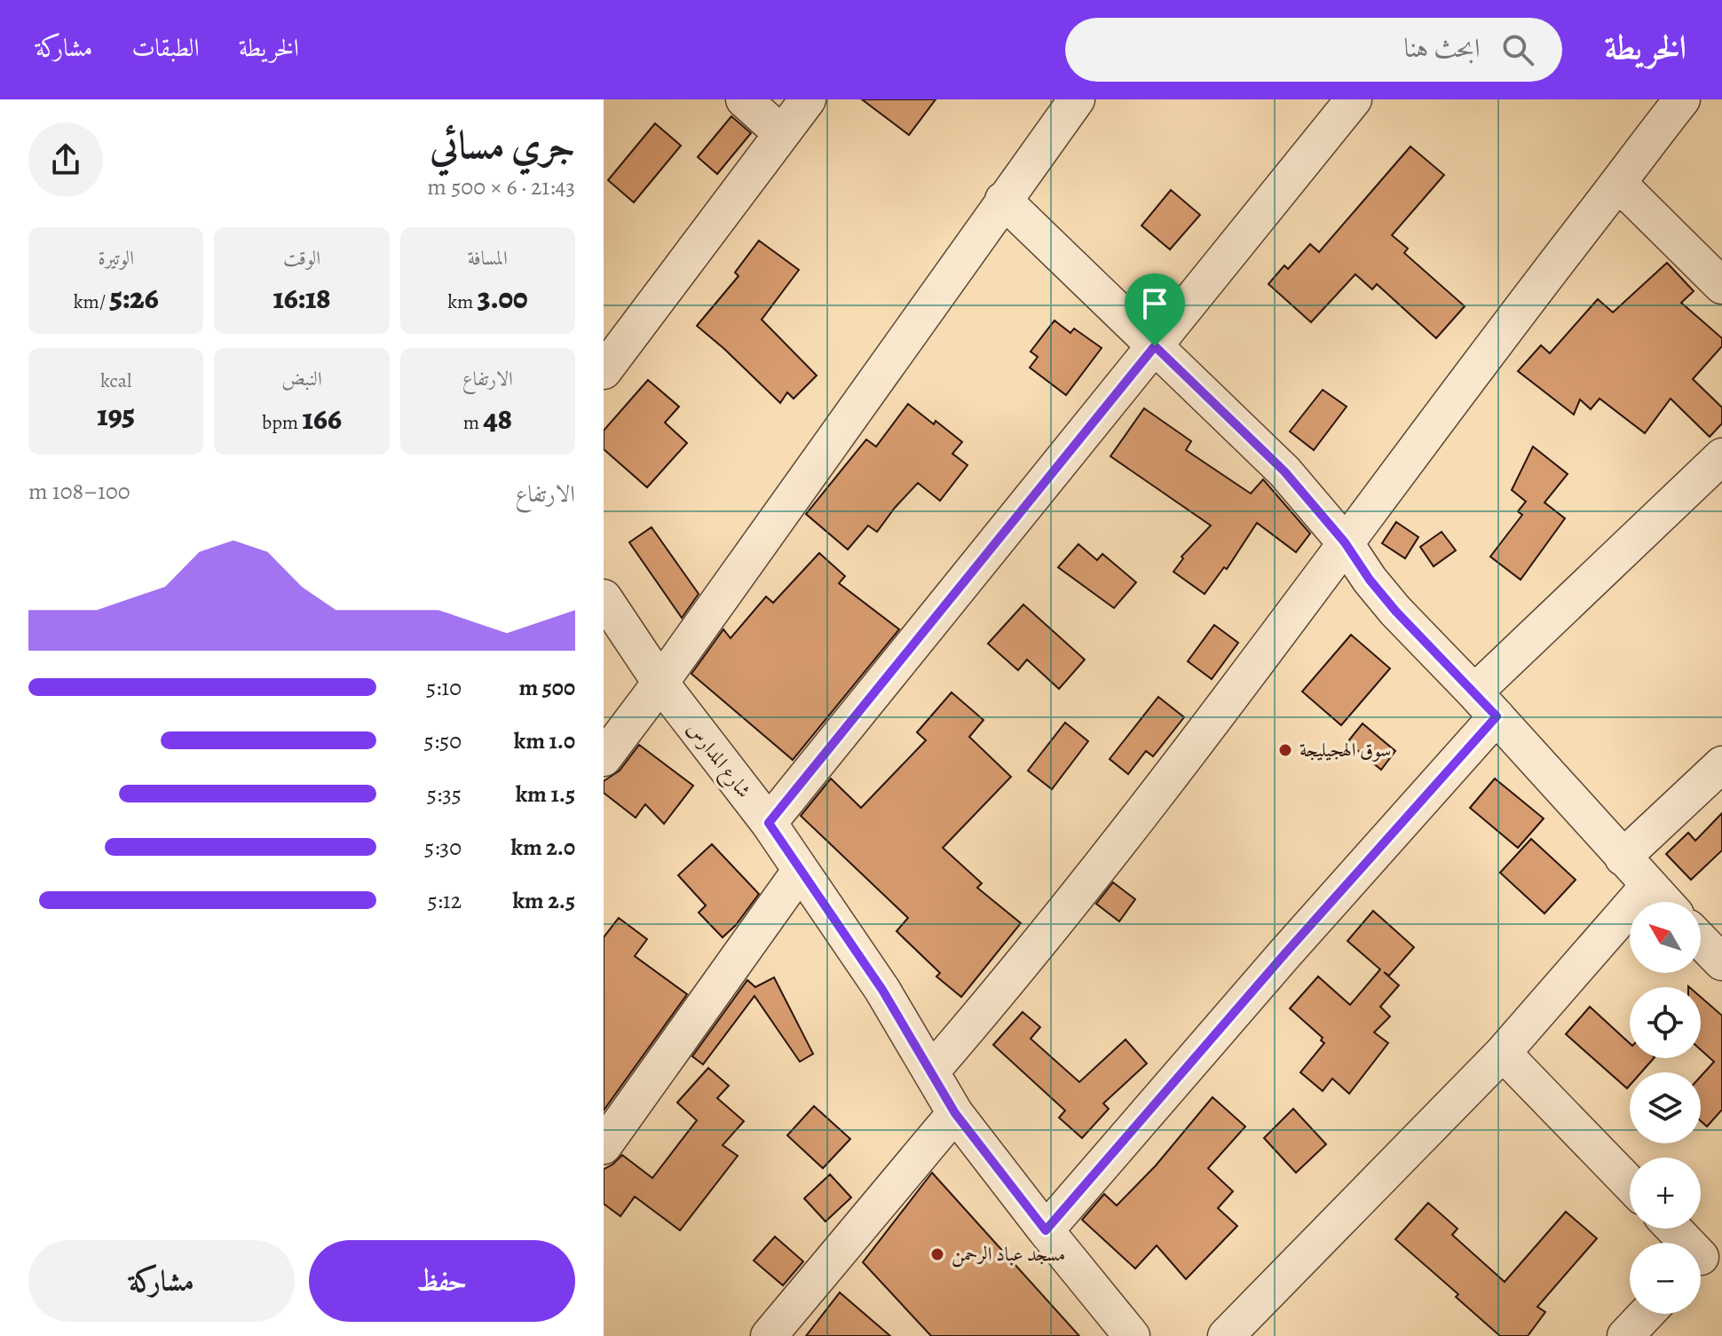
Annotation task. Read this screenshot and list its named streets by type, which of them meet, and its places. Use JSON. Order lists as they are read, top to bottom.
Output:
{
  "streets": {
    "street": ["شارع المدارس"]
  },
  "places": ["سوق الهجيليجة", "مسجد عباد الرحمن"],
  "north": "top left",
  "page": {
    "header": "الخريطة",
    "search": "ابحث هنا",
    "nav": ["الخريطة", "الطبقات", "مشاركة"],
    "heading": ["جري مسائي", "21:43 · 6 × 500 m"],
    "stats": [
      ["المسافة", "3.00 km"],
      ["الوقت", "16:18"],
      ["الوتيرة", "5:26 /km"],
      ["الارتفاع", "48 m"],
      ["النبض", "166 bpm"],
      ["kcal", "195"]
    ],
    "chart": ["الارتفاع", "100–108 m"],
    "list": [
      {
        "name": "500 m",
        "note": "5:10"
      },
      {
        "name": "1.0 km",
        "note": "5:50"
      },
      {
        "name": "1.5 km",
        "note": "5:35"
      },
      {
        "name": "2.0 km",
        "note": "5:30"
      },
      {
        "name": "2.5 km",
        "note": "5:12"
      }
    ],
    "map_buttons": ["+", "−"],
    "buttons": ["حفظ", "مشاركة"]
  }
}
